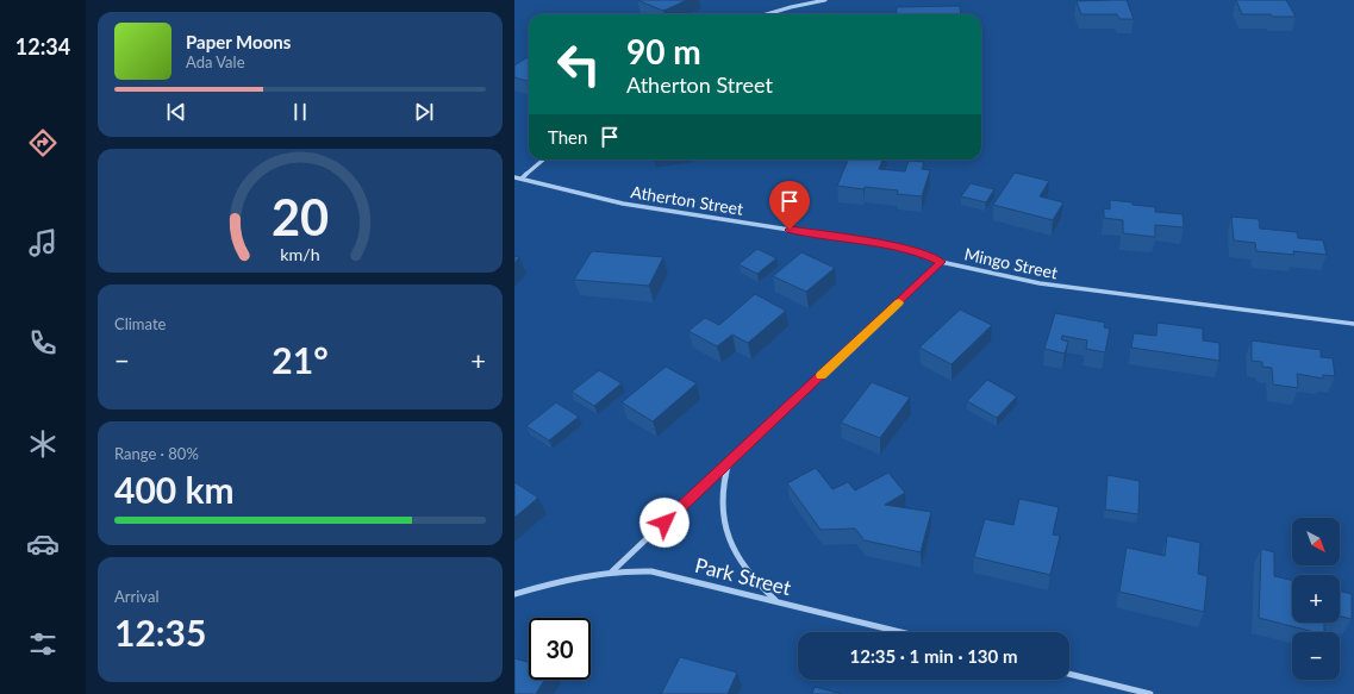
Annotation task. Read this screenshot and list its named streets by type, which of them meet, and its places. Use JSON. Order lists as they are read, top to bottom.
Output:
{
  "streets": {
    "street": ["Atherton Street", "Mingo Street", "Park Street"]
  },
  "crossings": [
    ["Atherton Street", "Mingo Street"],
    ["Mingo Street", "Park Street"]
  ],
  "north": "bottom right",
  "page": {
    "tabs": "12:34",
    "turn": ["90 m", "Atherton Street"],
    "song": ["Paper Moons", "Ada Vale"],
    "then": "Then",
    "tile": [
      "Climate",
      ["Range · 80%", "400 km"],
      ["Arrival", "12:35"]
    ],
    "heat": ["−", "21°", "+"],
    "map_buttons": ["+", "−"],
    "limit": "30",
    "trip": "12:35 · 1 min · 130 m",
    "gauge": ["20", "km/h"]
  }
}
